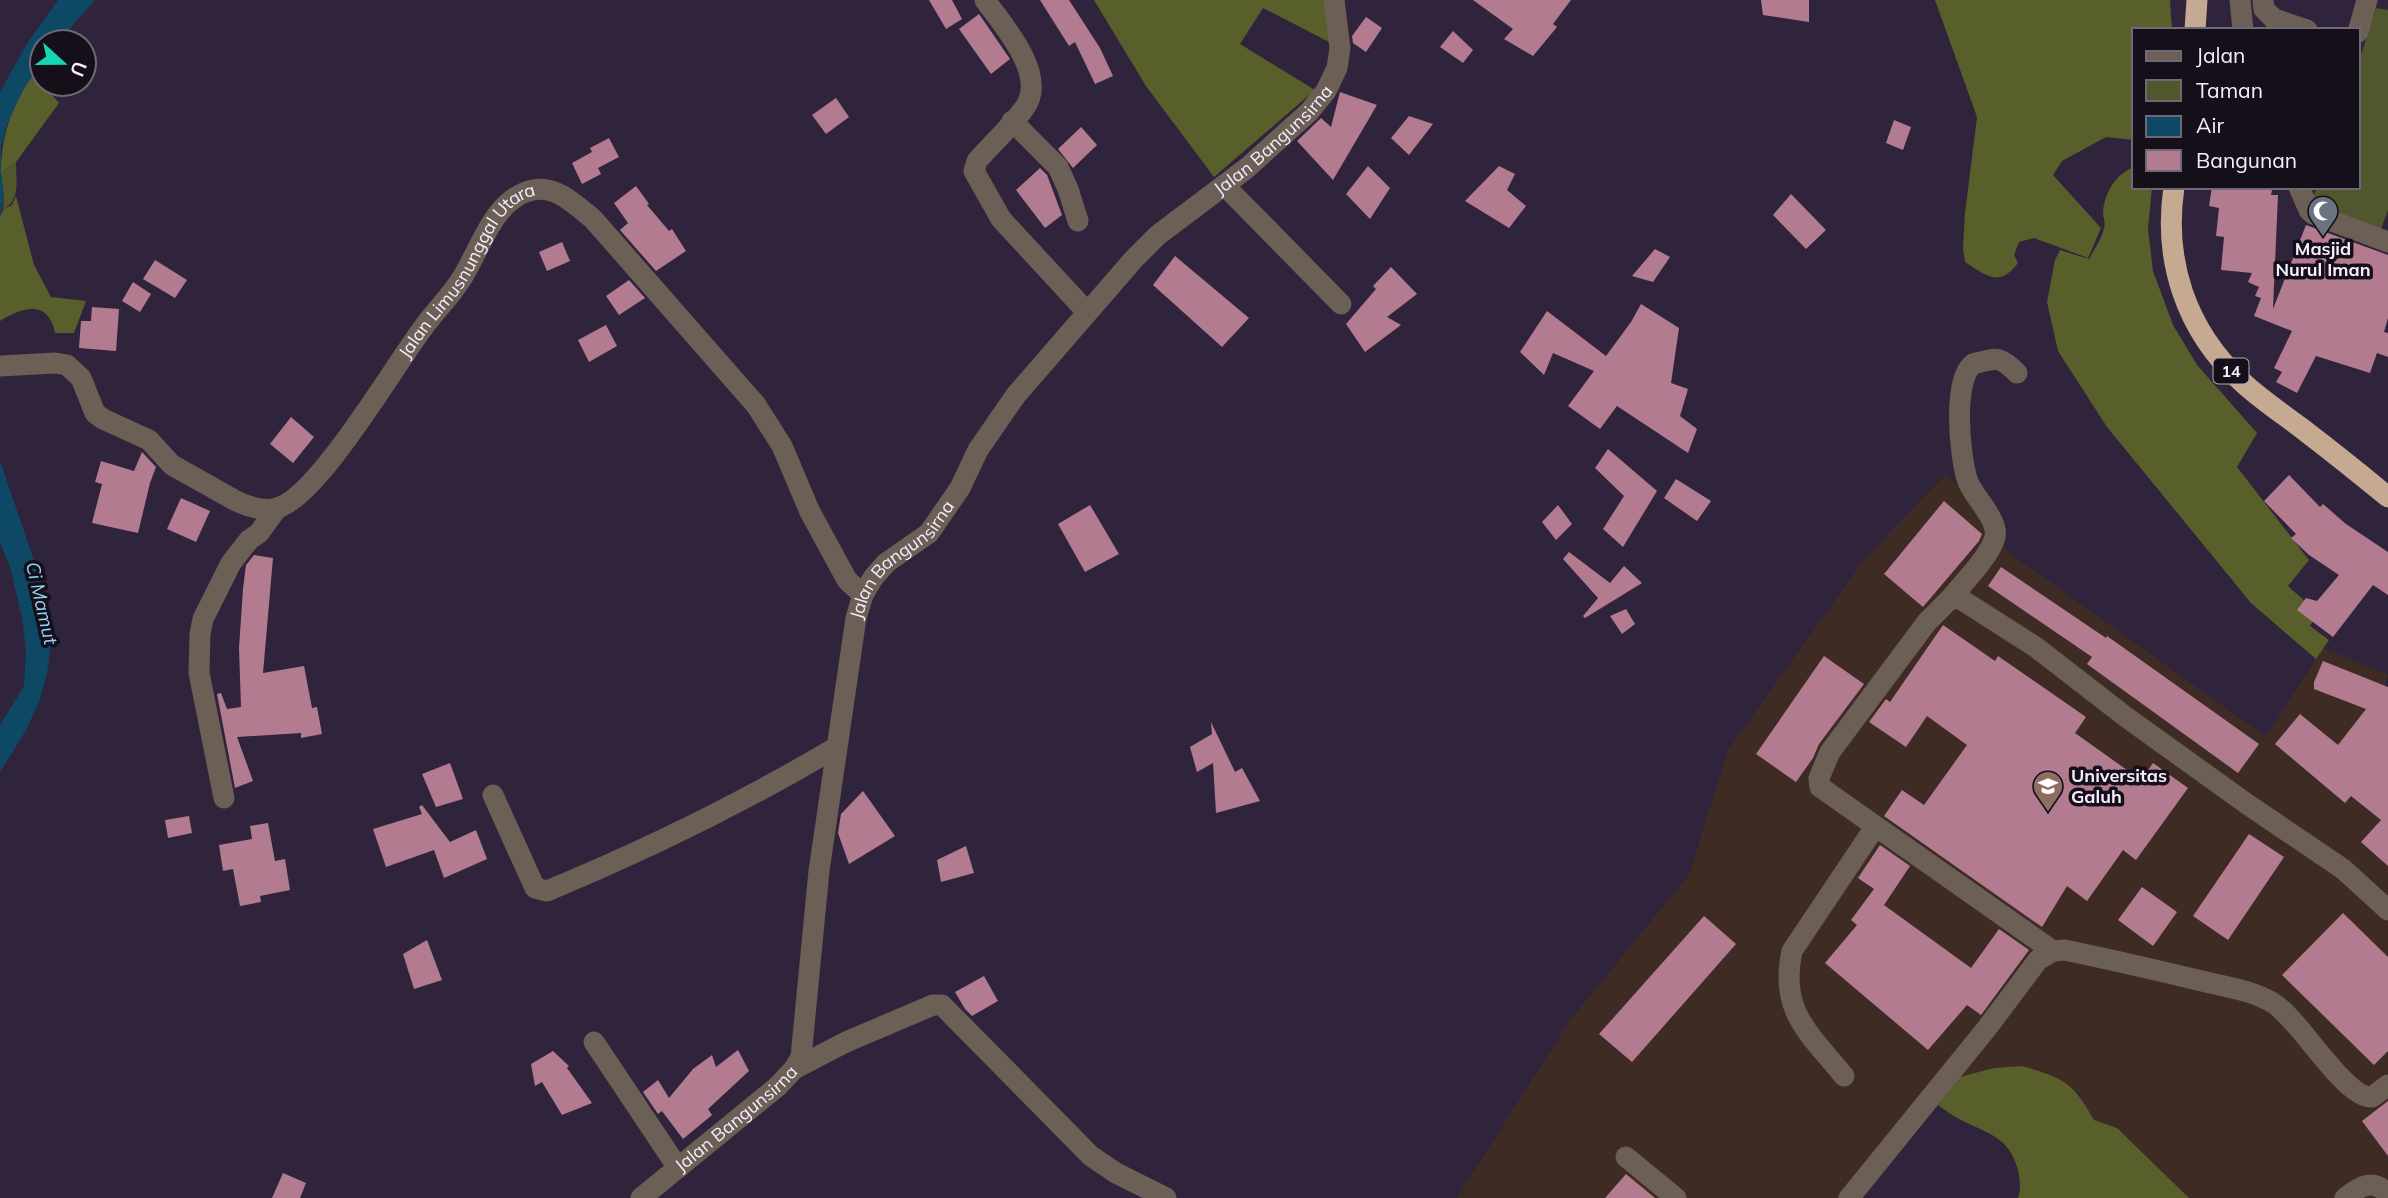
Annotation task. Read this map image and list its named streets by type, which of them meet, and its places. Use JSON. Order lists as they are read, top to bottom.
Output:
{
  "streets": {
    "highway": ["14"],
    "street": ["Jalan Bangunsirna", "Jalan Limusnunggal Utara"]
  },
  "crossings": [
    ["Jalan Bangunsirna", "Jalan Limusnunggal Utara"]
  ],
  "water": ["Ci Mamut"],
  "places": {
    "mosque": ["Masjid Nurul Iman"],
    "school or university": ["Universitas Galuh"]
  },
  "legend": [
    "Jalan",
    "Taman",
    "Air",
    "Bangunan"
  ],
  "north": "right"
}
